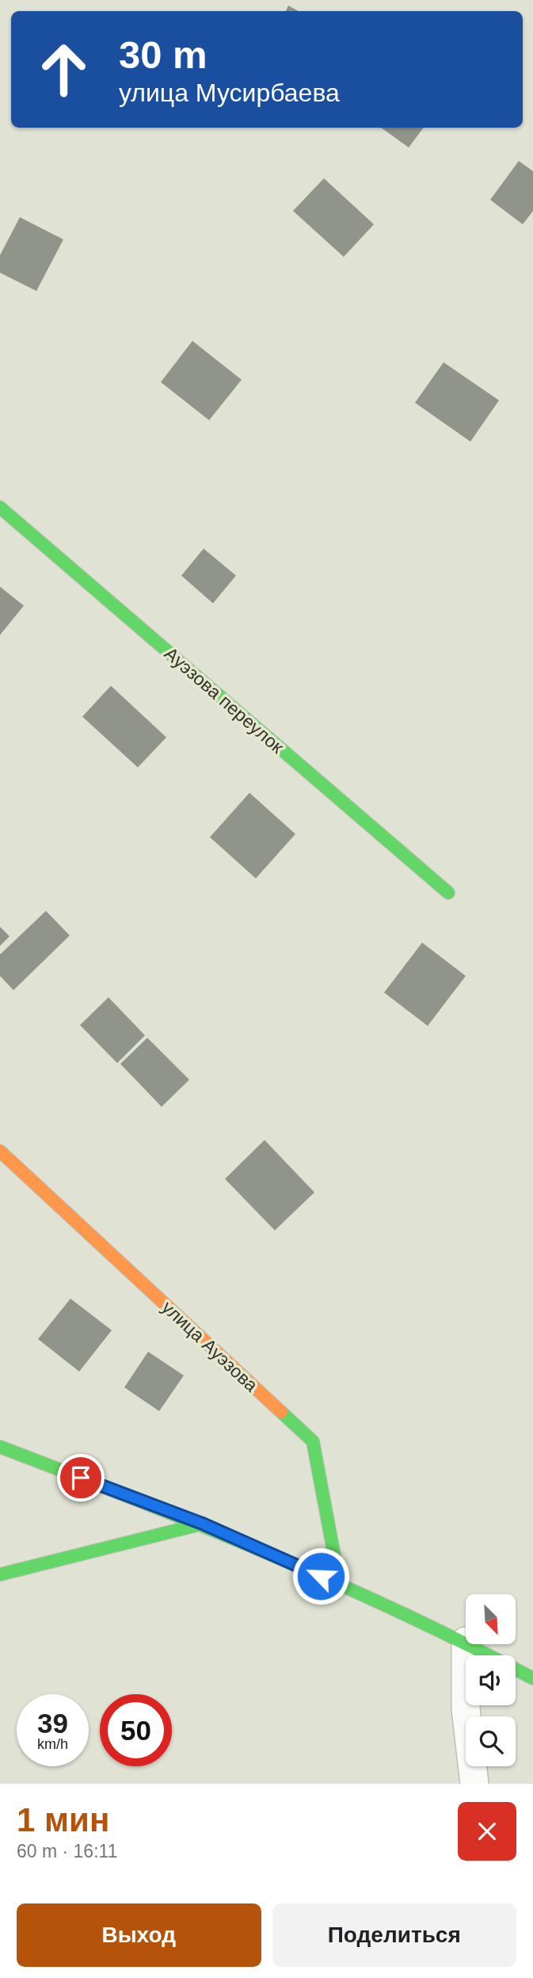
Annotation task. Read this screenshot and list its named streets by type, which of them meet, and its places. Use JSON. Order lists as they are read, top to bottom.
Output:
{
  "streets": {
    "street": ["Ауэзова переулок", "улица Ауэзова"]
  },
  "north": "bottom right",
  "page": {
    "turn": ["30 m", "улица Мусирбаева"],
    "speed": "39 km/h",
    "limit": "50",
    "heading": ["1 мин", "60 m · 16:11"],
    "buttons": ["Выход", "Поделиться"]
  }
}
